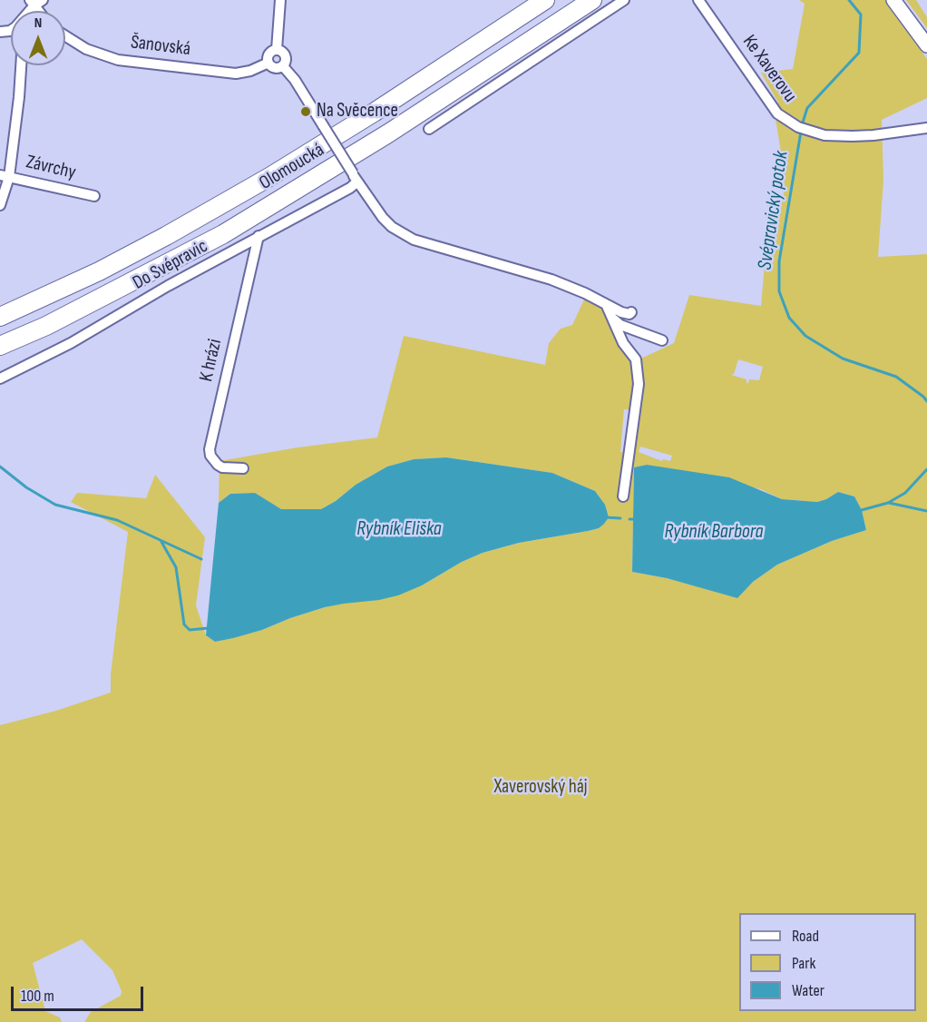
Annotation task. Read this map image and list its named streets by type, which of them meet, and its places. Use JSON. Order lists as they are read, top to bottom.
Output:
{
  "streets": {
    "highway": ["Olomoucká"],
    "street": [
      "Šanovská",
      "Ke Xaverovu",
      "Závrchy",
      "Do Svépravic",
      "K hrázi"
    ]
  },
  "crossings": [
    ["Do Svépravic", "K hrázi"]
  ],
  "water": ["Svépravický potok", "Rybník Eliška", "Rybník Barbora"],
  "parks": ["Xaverovský háj"],
  "places": ["Na Svěcence"],
  "legend": ["Road", "Park", "Water"],
  "scale_bar": "100 m",
  "north": "top"
}
